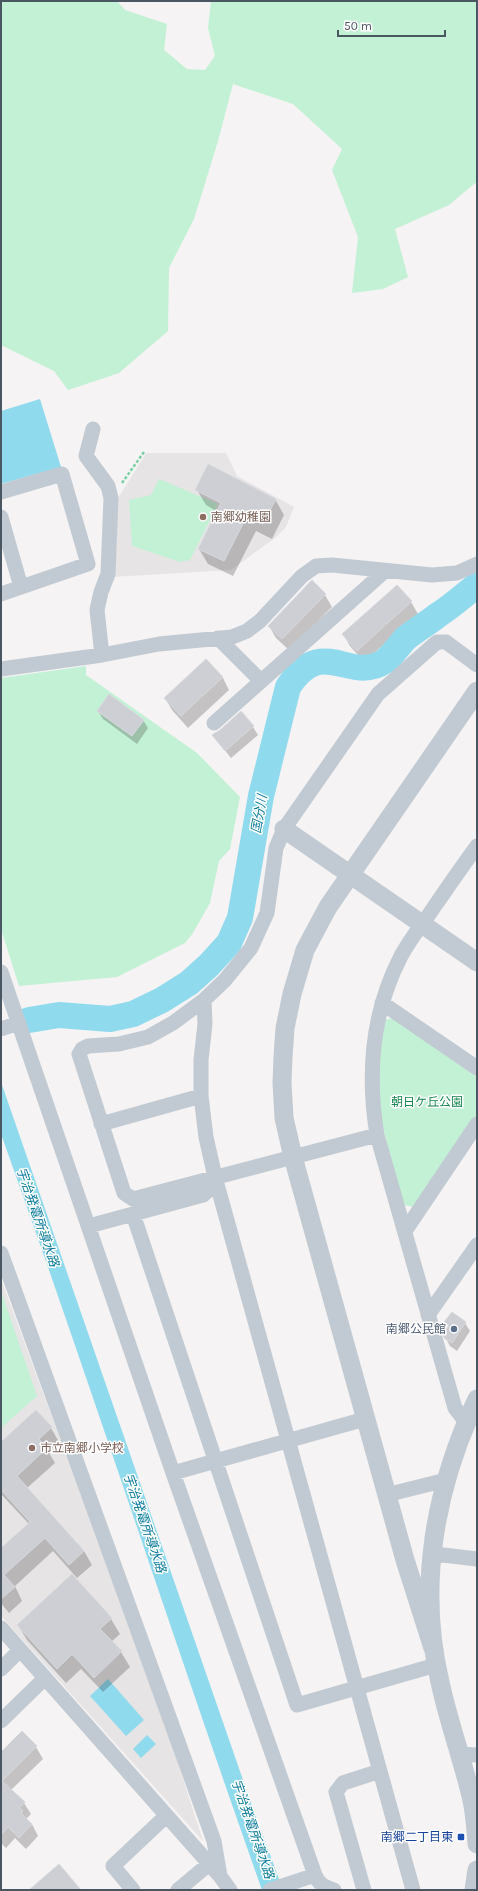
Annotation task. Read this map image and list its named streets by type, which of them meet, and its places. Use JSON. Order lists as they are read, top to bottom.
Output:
{
  "water": ["国分川", "宇治発電所導水路"],
  "parks": ["朝日ケ丘公園"],
  "places": {
    "other": ["南郷幼稚園", "南郷公民館", "市立南郷小学校"],
    "transit": ["南郷二丁目東"]
  },
  "scale_bar": "50 m"
}
